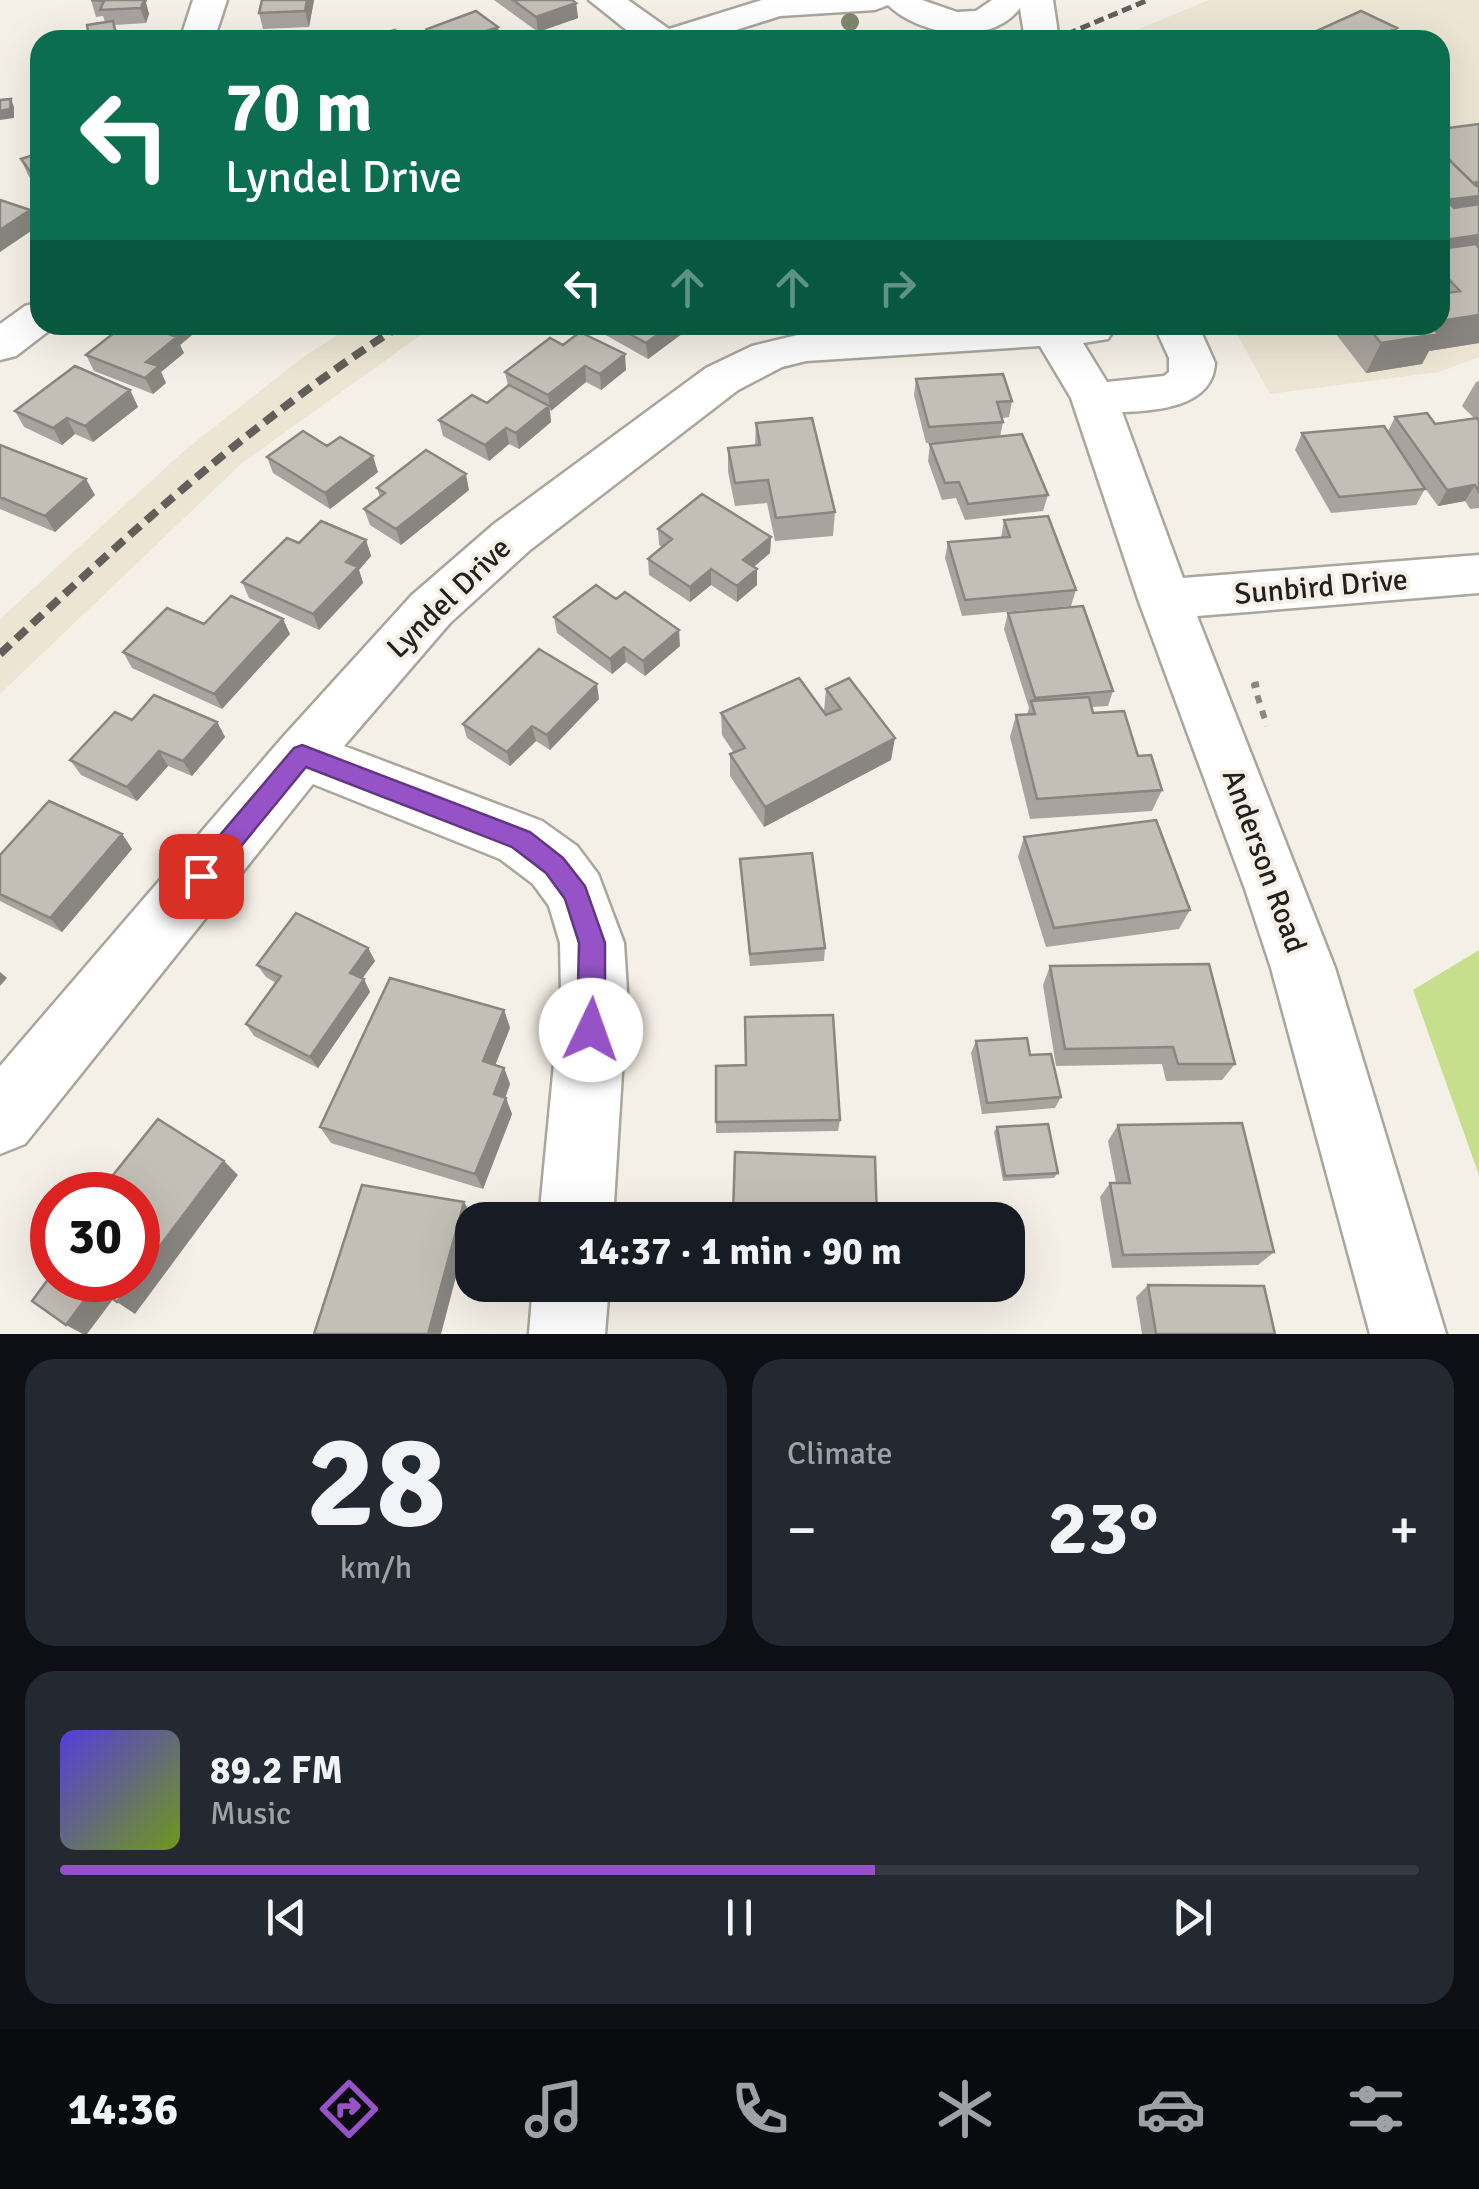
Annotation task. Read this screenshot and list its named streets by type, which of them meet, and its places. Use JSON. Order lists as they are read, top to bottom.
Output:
{
  "streets": {
    "street": ["Sunbird Drive", "Lyndel Drive", "Anderson Road"]
  },
  "crossings": [
    ["Sunbird Drive", "Anderson Road"]
  ],
  "page": {
    "turn": ["70 m", "Lyndel Drive"],
    "limit": "30",
    "trip": "14:37 · 1 min · 90 m",
    "tile": [
      ["28", "km/h"],
      "Climate"
    ],
    "heat": ["−", "23°", "+"],
    "song": ["89.2 FM", "Music"],
    "tabs": "14:36"
  }
}
